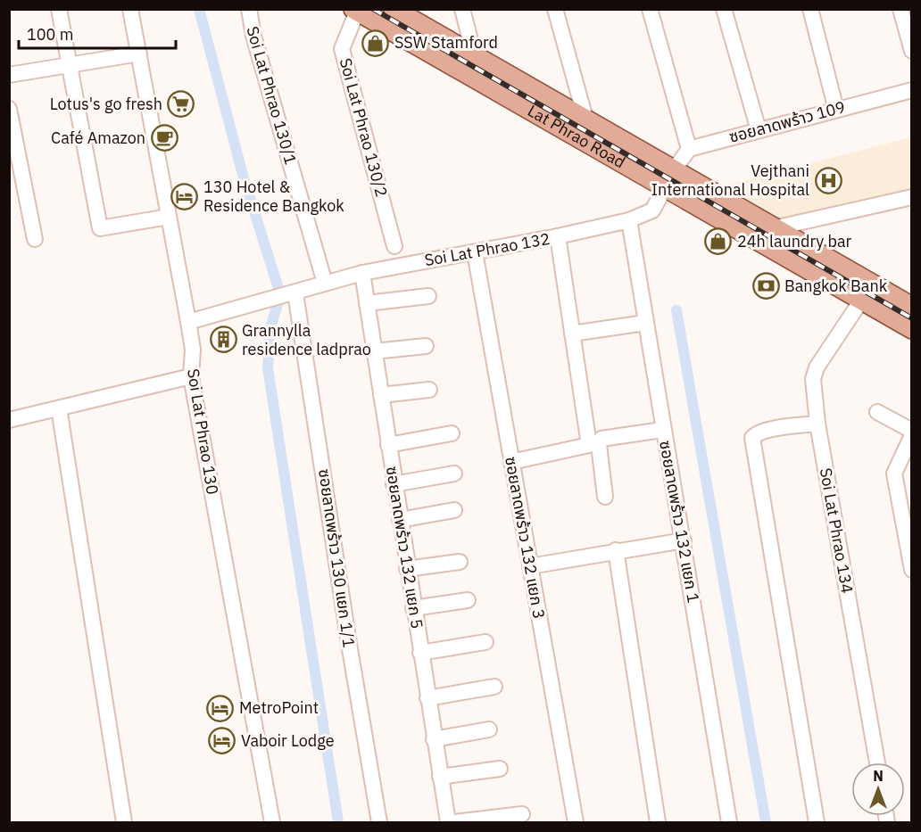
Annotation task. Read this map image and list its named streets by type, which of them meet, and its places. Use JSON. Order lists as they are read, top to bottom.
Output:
{
  "streets": {
    "main road": ["Lat Phrao Road"],
    "street": [
      "Soi Lat Phrao 130/1",
      "ซอยลาดพร้าว 109",
      "Soi Lat Phrao 130/2",
      "Soi Lat Phrao 132",
      "Soi Lat Phrao 130",
      "ซอยลาดพร้าว 132 แยก 1",
      "Soi Lat Phrao 134",
      "ซอยลาดพร้าว 132 แยก 3",
      "ซอยลาดพร้าว 132 แยก 5",
      "ซอยลาดพร้าว 130 แยก 1/1"
    ]
  },
  "crossings": [
    ["Soi Lat Phrao 130/2", "Lat Phrao Road"],
    ["Lat Phrao Road", "Soi Lat Phrao 132"],
    ["Lat Phrao Road", "Soi Lat Phrao 134"],
    ["Soi Lat Phrao 132", "Soi Lat Phrao 130"],
    ["Soi Lat Phrao 132", "ซอยลาดพร้าว 132 แยก 1"],
    ["Soi Lat Phrao 132", "ซอยลาดพร้าว 132 แยก 3"],
    ["Soi Lat Phrao 132", "ซอยลาดพร้าว 132 แยก 5"],
    ["Soi Lat Phrao 132", "ซอยลาดพร้าว 130 แยก 1/1"]
  ],
  "places": {
    "shop": ["SSW Stamford", "24h laundry bar"],
    "supermarket": ["Lotus's go fresh"],
    "cafe": ["Café Amazon"],
    "hospital": ["Vejthani International Hospital"],
    "hotel": ["130 Hotel & Residence Bangkok", "MetroPoint", "Vaboir Lodge"],
    "bank": ["Bangkok Bank"],
    "building": ["Grannylla residence ladprao"]
  },
  "scale_bar": "100 m",
  "north": "top"
}
